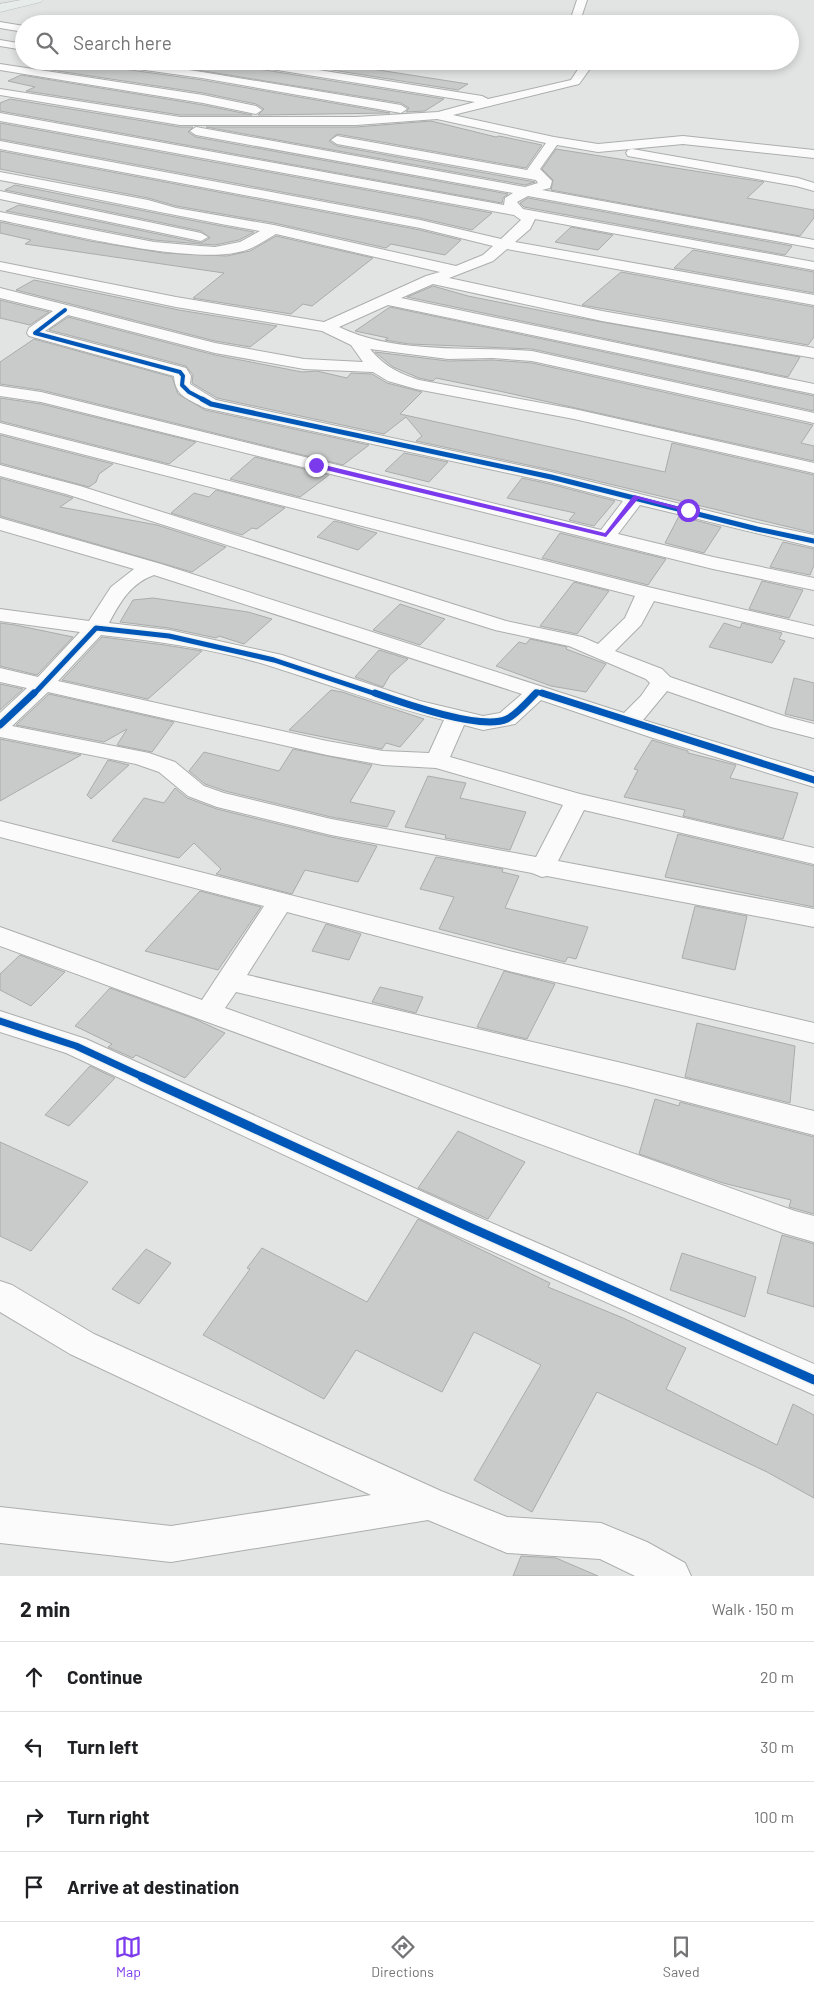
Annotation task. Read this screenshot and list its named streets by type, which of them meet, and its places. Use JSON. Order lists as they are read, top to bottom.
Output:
{
  "page": {
    "search": "Search here",
    "heading": ["2 min", "Walk · 150 m"],
    "list": [
      ["Continue", "20 m"],
      ["Turn left", "30 m"],
      ["Turn right", "100 m"],
      "Arrive at destination"
    ],
    "nav": ["Map", "Directions", "Saved"]
  }
}
